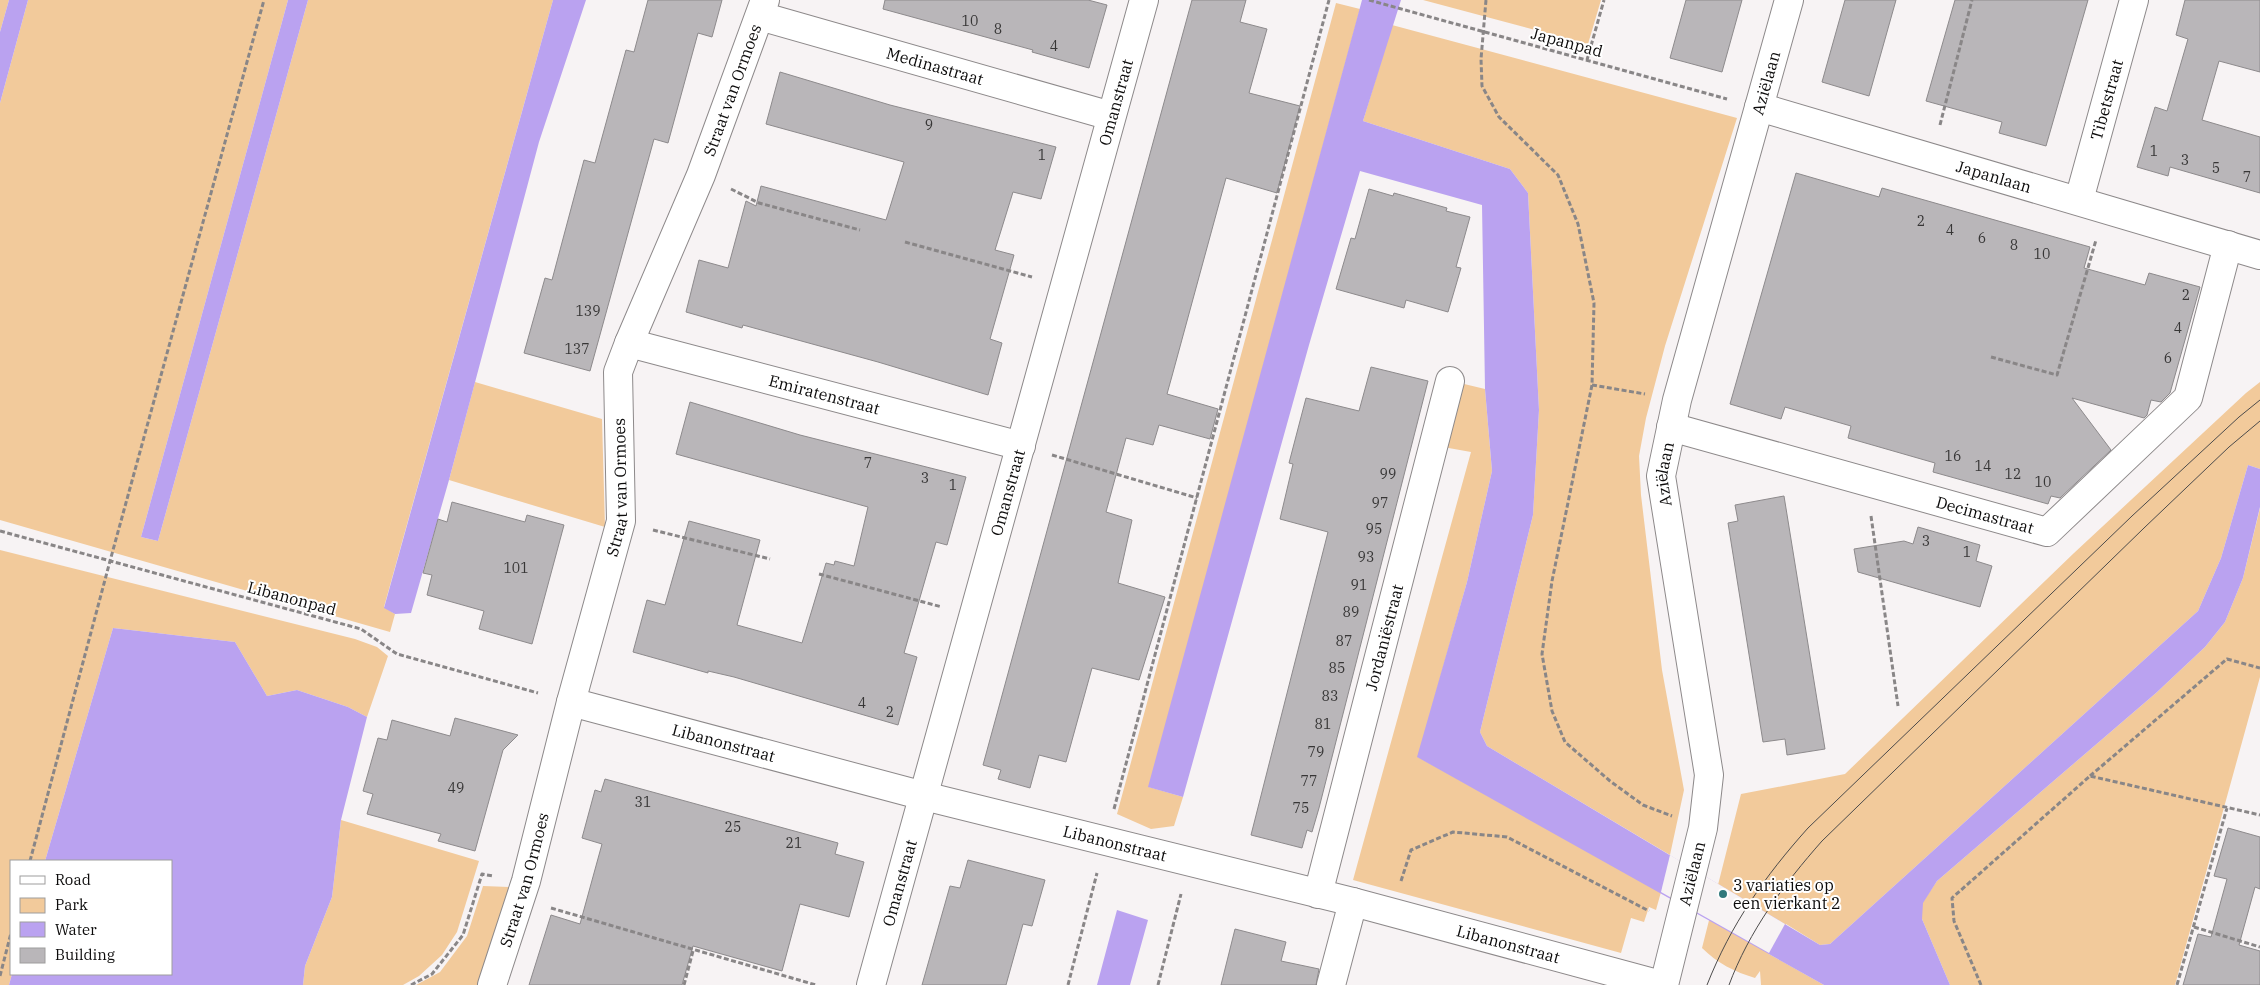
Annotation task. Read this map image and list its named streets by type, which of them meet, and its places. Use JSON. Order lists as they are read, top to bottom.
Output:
{
  "streets": {
    "street": [
      "Medinastraat",
      "Aziëlaan",
      "Straat van Ormoes",
      "Tibetstraat",
      "Omanstraat",
      "Japanlaan",
      "Emiratenstraat",
      "Decimastraat",
      "Jordaniëstraat",
      "Libanonstraat"
    ],
    "path": ["Japanpad", "Libanonpad"]
  },
  "crossings": [
    ["Japanpad", "Aziëlaan"],
    ["Japanpad", "Japanlaan"],
    ["Medinastraat", "Straat van Ormoes"],
    ["Medinastraat", "Omanstraat"],
    ["Aziëlaan", "Japanlaan"],
    ["Aziëlaan", "Decimastraat"],
    ["Aziëlaan", "Libanonstraat"],
    ["Straat van Ormoes", "Emiratenstraat"],
    ["Straat van Ormoes", "Libanonpad"],
    ["Straat van Ormoes", "Libanonstraat"],
    ["Tibetstraat", "Japanlaan"],
    ["Omanstraat", "Emiratenstraat"],
    ["Omanstraat", "Libanonstraat"],
    ["Japanlaan", "Decimastraat"],
    ["Libanonpad", "Libanonstraat"],
    ["Jordaniëstraat", "Libanonstraat"]
  ],
  "places": ["3 variaties op een vierkant 2"],
  "house_numbers": [
    "10",
    "8",
    "4",
    "9",
    "1",
    "1",
    "3",
    "5",
    "7",
    "2",
    "4",
    "6",
    "8",
    "10",
    "2",
    "139",
    "4",
    "137",
    "6",
    "16",
    "7",
    "14",
    "99",
    "12",
    "3",
    "10",
    "1",
    "97",
    "95",
    "3",
    "1",
    "93",
    "101",
    "91",
    "89",
    "87",
    "85",
    "83",
    "4",
    "2",
    "81",
    "79",
    "77",
    "49",
    "31",
    "75",
    "25",
    "21"
  ],
  "legend": [
    "Road",
    "Park",
    "Water",
    "Building"
  ]
}
